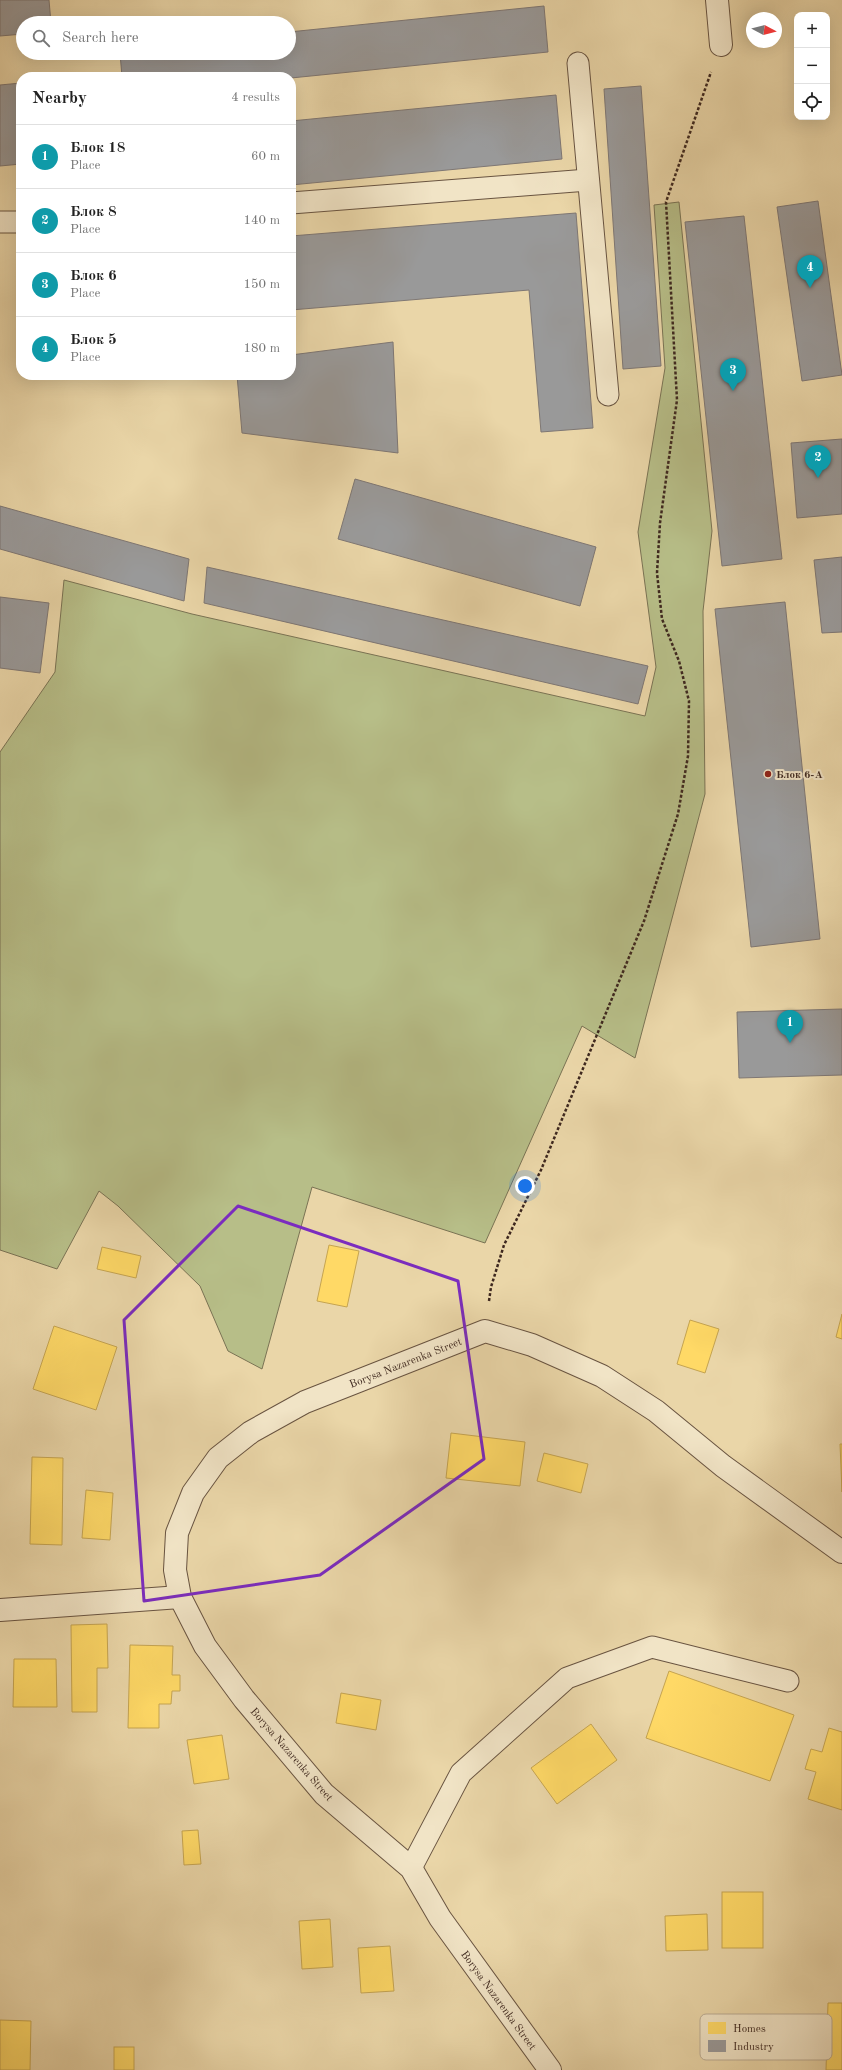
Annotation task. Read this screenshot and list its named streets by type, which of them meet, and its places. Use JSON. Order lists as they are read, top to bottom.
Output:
{
  "streets": {
    "street": ["Borysa Nazarenka Street"]
  },
  "places": ["Блок 6-А"],
  "legend": ["Homes", "Industry"],
  "north": "right",
  "page": {
    "map_buttons": ["+", "−"],
    "search": "Search here",
    "heading": ["Nearby", "4 results"],
    "list": [
      {
        "mark": "1",
        "name": "Блок 18",
        "note": "Place",
        "value": "60 m"
      },
      {
        "mark": "2",
        "name": "Блок 8",
        "note": "Place",
        "value": "140 m"
      },
      {
        "mark": "3",
        "name": "Блок 6",
        "note": "Place",
        "value": "150 m"
      },
      {
        "mark": "4",
        "name": "Блок 5",
        "note": "Place",
        "value": "180 m"
      }
    ],
    "pins": [
      "4",
      "3",
      "2",
      "1"
    ]
  }
}
